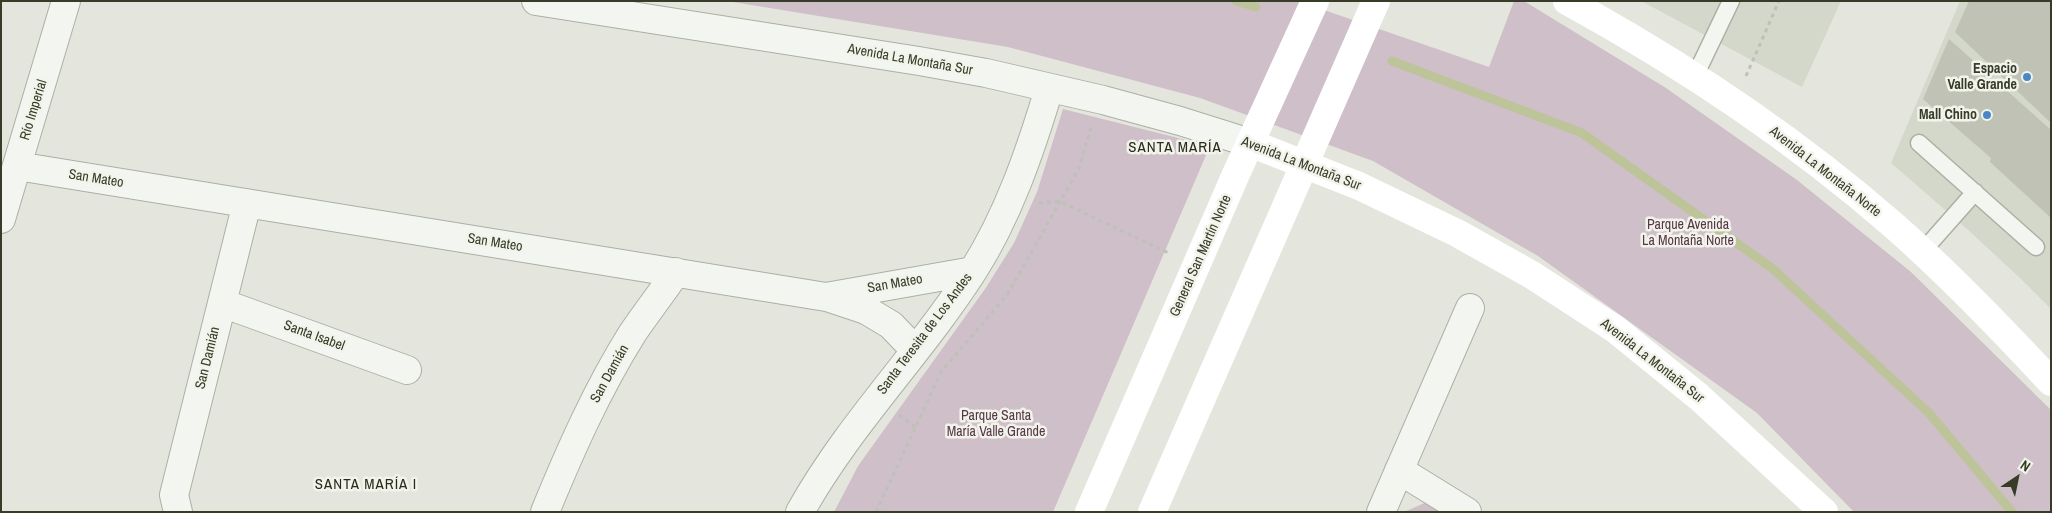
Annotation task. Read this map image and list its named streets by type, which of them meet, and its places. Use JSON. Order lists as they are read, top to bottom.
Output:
{
  "streets": {
    "main road": ["Avenida La Montaña Sur", "Avenida La Montaña Norte", "General San Martín Norte"],
    "street": [
      "Río Imperial",
      "San Mateo",
      "Santa Teresita de Los Andes",
      "Santa Isabel",
      "San Damián"
    ]
  },
  "crossings": [
    ["Avenida La Montaña Sur", "General San Martín Norte"],
    ["Avenida La Montaña Sur", "Santa Teresita de Los Andes"],
    ["Río Imperial", "San Mateo"],
    ["San Mateo", "Santa Teresita de Los Andes"],
    ["San Mateo", "San Damián"],
    ["Santa Isabel", "San Damián"]
  ],
  "districts": ["SANTA MARÍA", "SANTA MARÍA I"],
  "parks": ["Parque Avenida La Montaña Norte", "Parque Santa María Valle Grande"],
  "places": ["Espacio Valle Grande", "Mall Chino"],
  "north": "top right"
}
